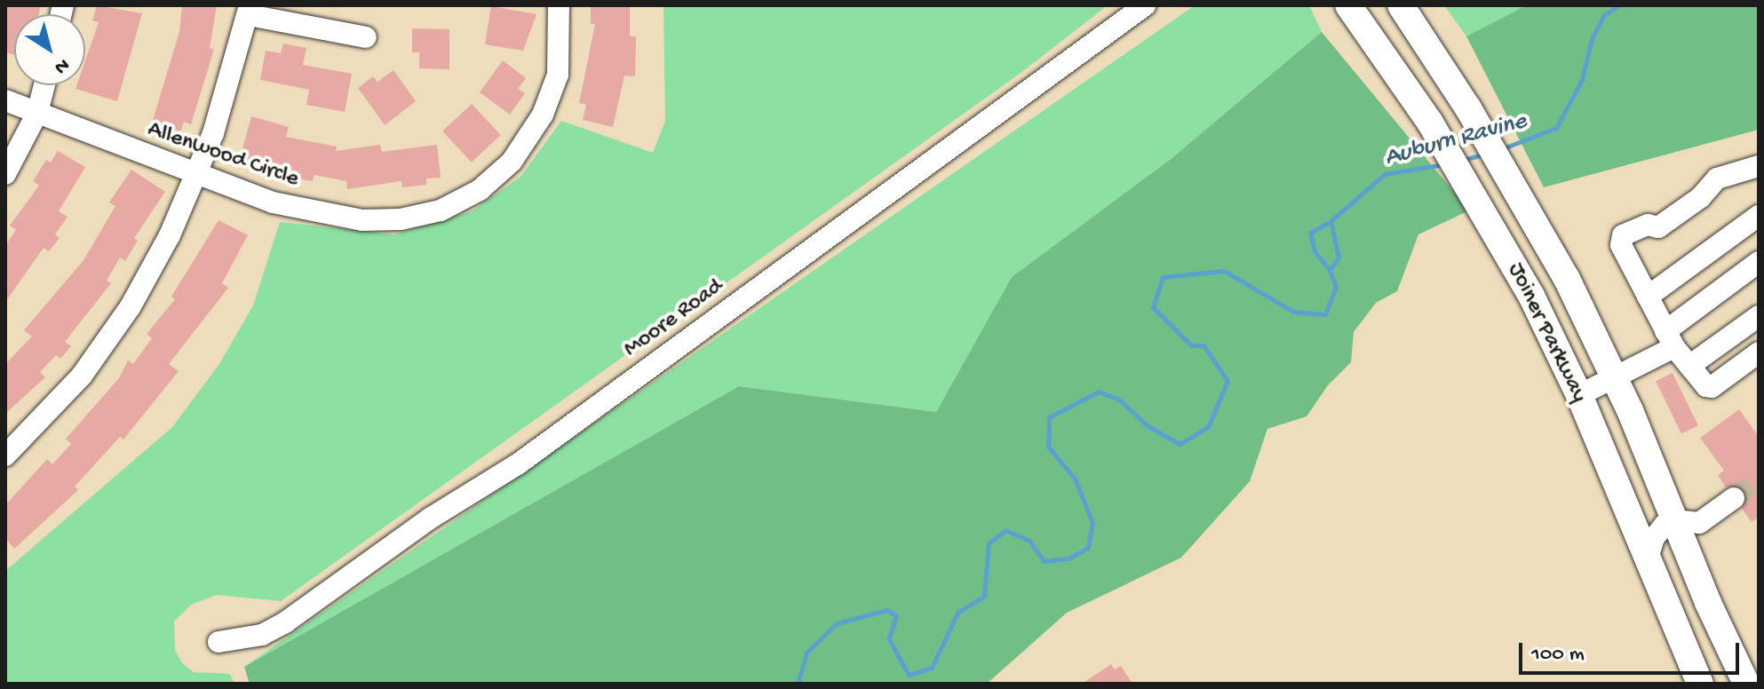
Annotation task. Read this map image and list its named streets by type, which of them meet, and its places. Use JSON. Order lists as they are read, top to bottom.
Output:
{
  "streets": {
    "main road": ["Joiner Parkway"],
    "street": ["Allenwood Circle", "Moore Road"]
  },
  "water": ["Auburn Ravine"],
  "scale_bar": "100 m",
  "north": "bottom right"
}
